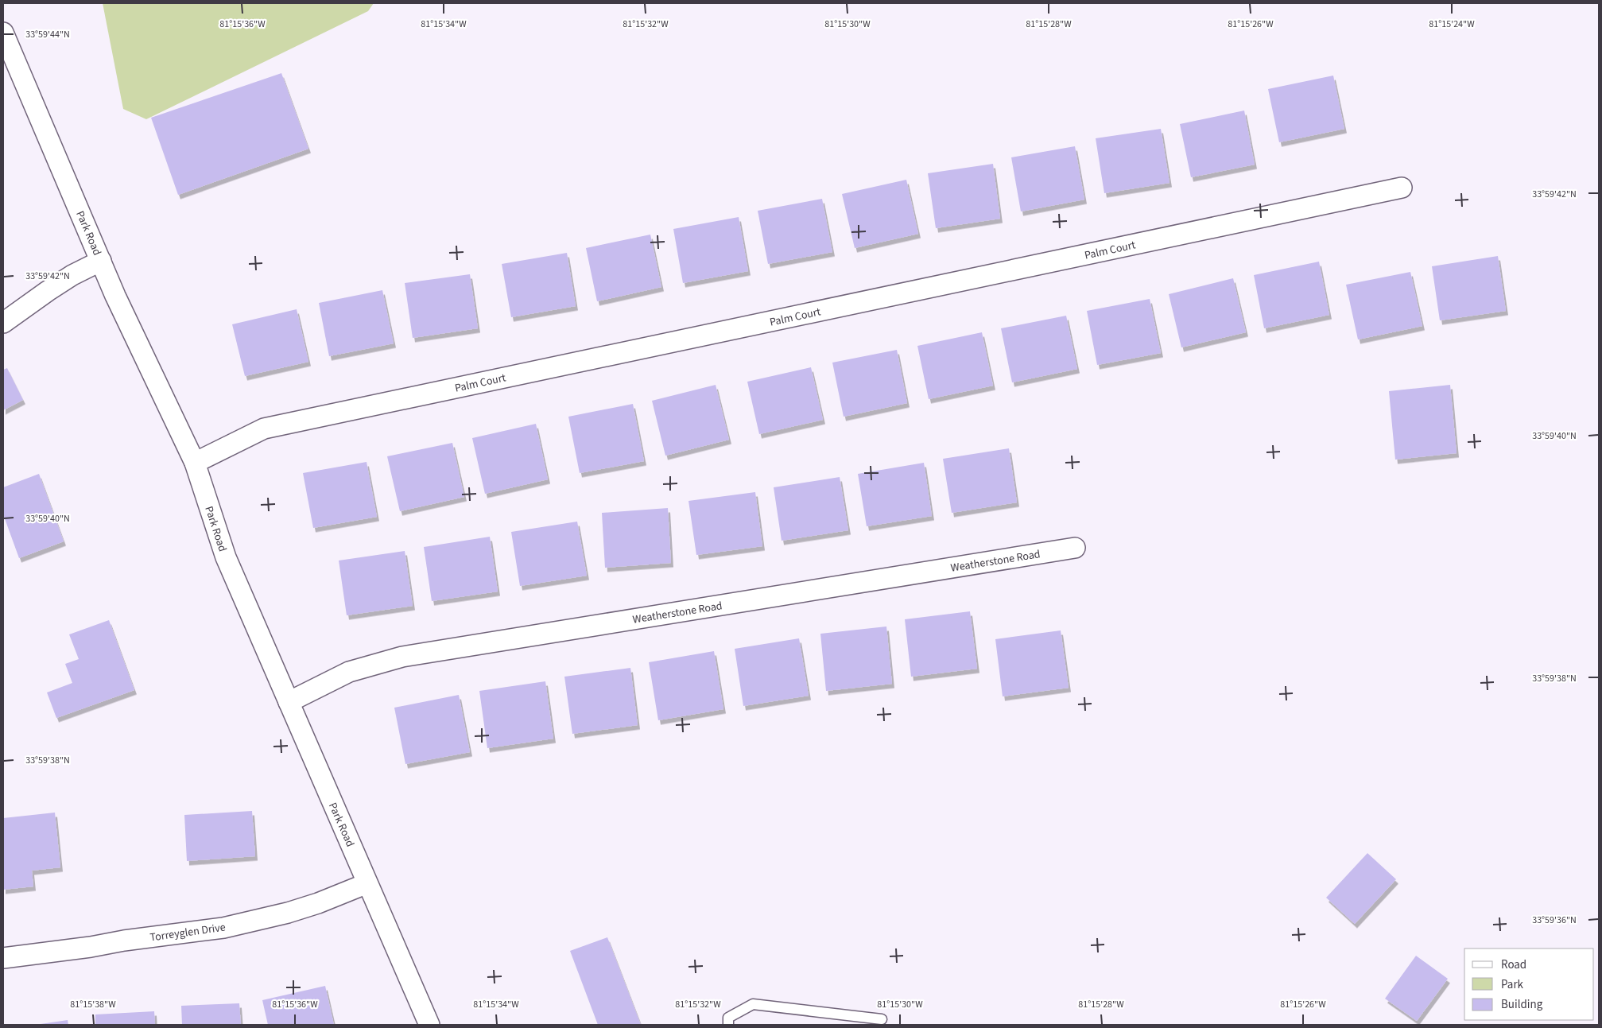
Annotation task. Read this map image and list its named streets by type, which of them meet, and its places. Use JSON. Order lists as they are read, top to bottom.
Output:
{
  "streets": {
    "street": [
      "Park Road",
      "Palm Court",
      "Weatherstone Road",
      "Torreyglen Drive"
    ]
  },
  "crossings": [
    ["Park Road", "Palm Court"],
    ["Park Road", "Weatherstone Road"],
    ["Park Road", "Torreyglen Drive"]
  ],
  "legend": ["Road", "Park", "Building"],
  "coordinates": [
    "81°15'36\"W",
    "81°15'34\"W",
    "81°15'32\"W",
    "81°15'30\"W",
    "81°15'28\"W",
    "81°15'26\"W",
    "81°15'24\"W",
    "33°59'44\"N",
    "33°59'42\"N",
    "33°59'40\"N",
    "33°59'38\"N",
    "33°59'36\"N",
    "81°15'38\"W"
  ]
}
